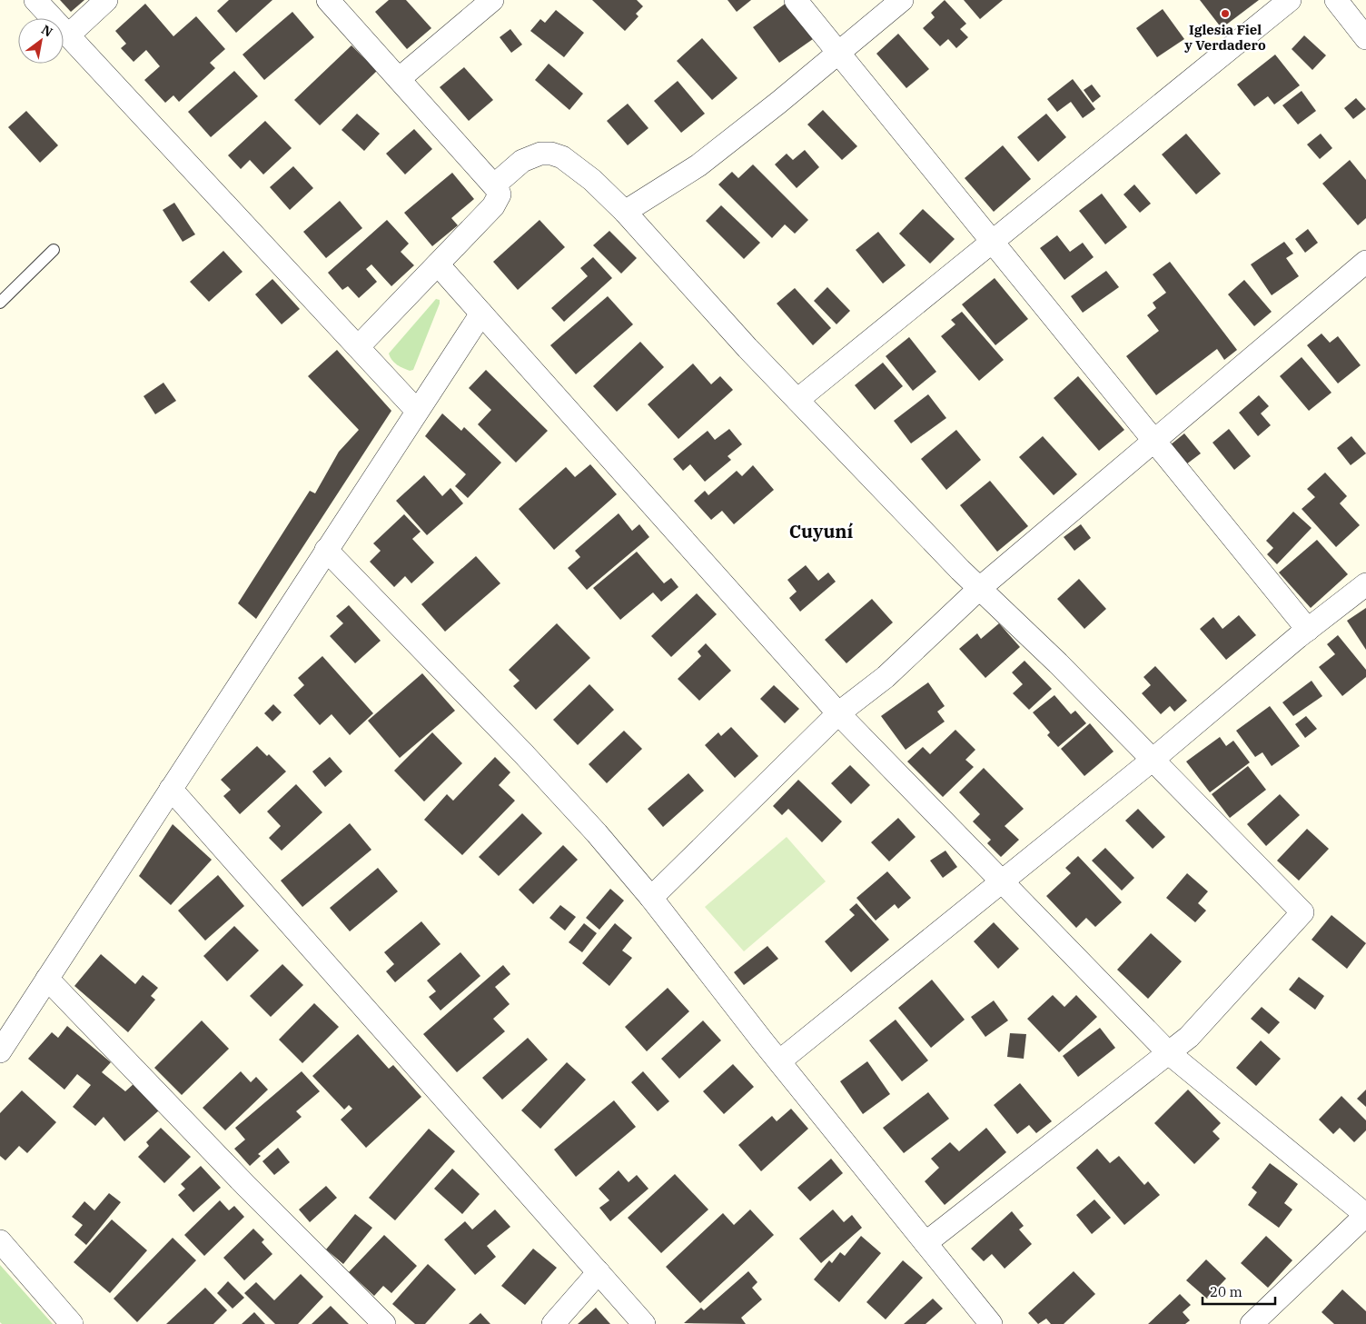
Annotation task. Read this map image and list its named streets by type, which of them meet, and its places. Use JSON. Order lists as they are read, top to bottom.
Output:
{
  "districts": ["Cuyuní"],
  "places": ["Iglesia Fiel y Verdadero"],
  "scale_bar": "20 m",
  "north": "top right"
}
